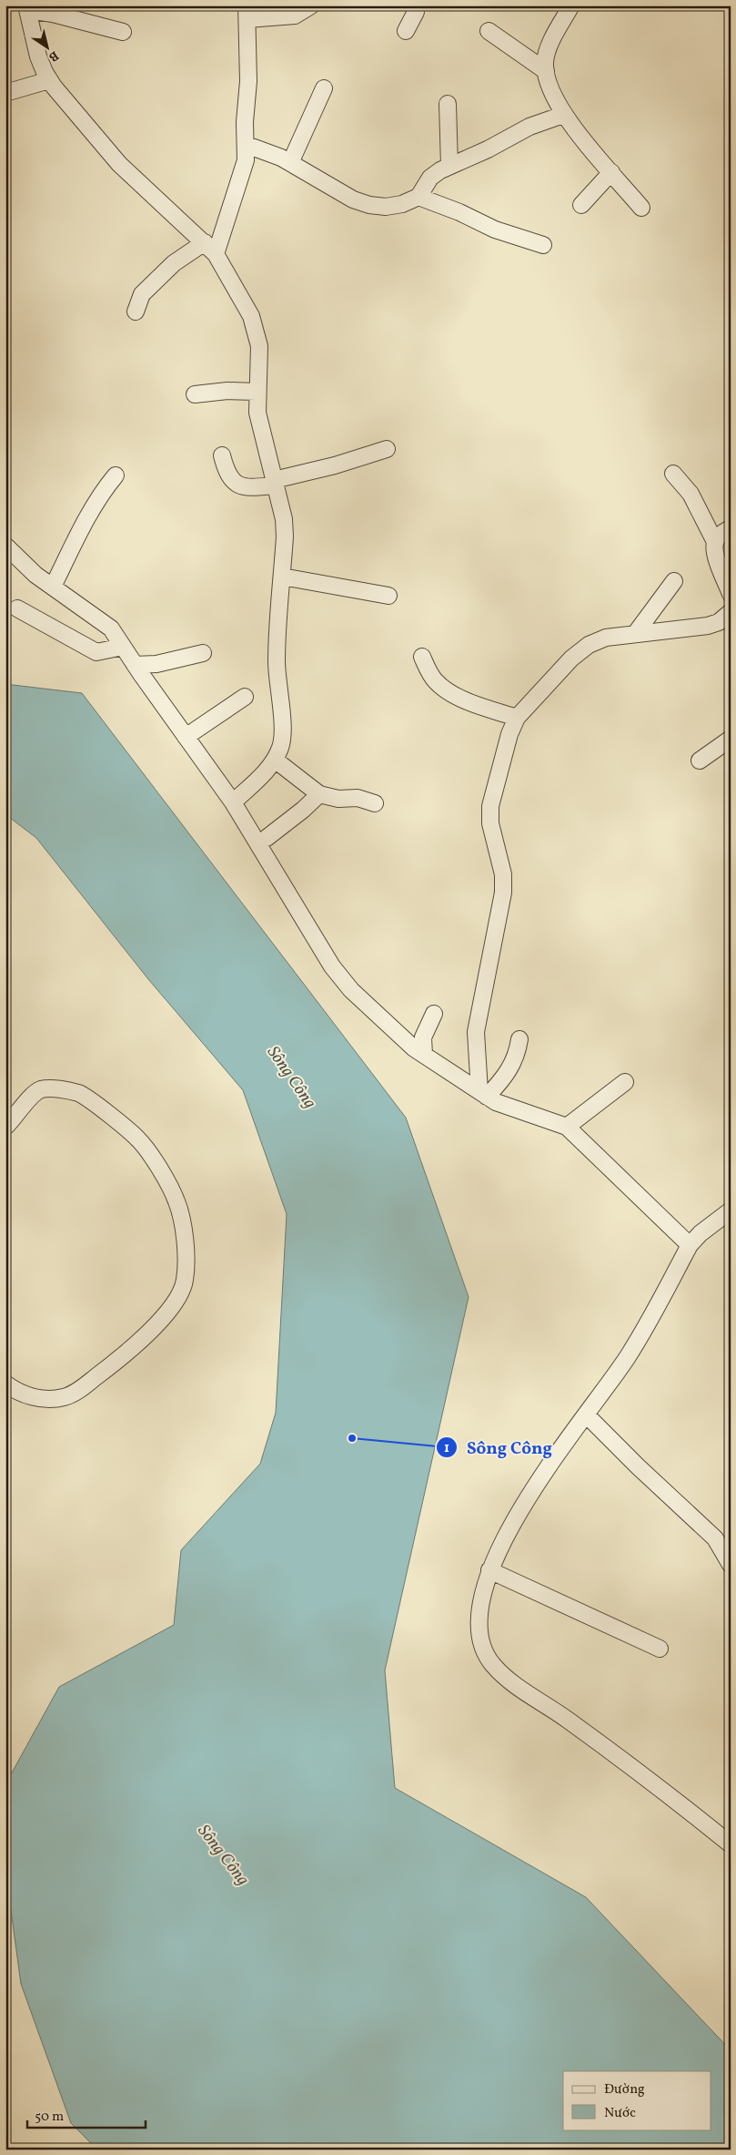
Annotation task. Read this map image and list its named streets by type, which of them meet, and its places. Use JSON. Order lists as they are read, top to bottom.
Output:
{
  "water": ["Sông Công"],
  "places": ["Sông Công"],
  "legend": ["Đường", "Nước"],
  "scale_bar": "50 m",
  "north": "bottom right"
}
